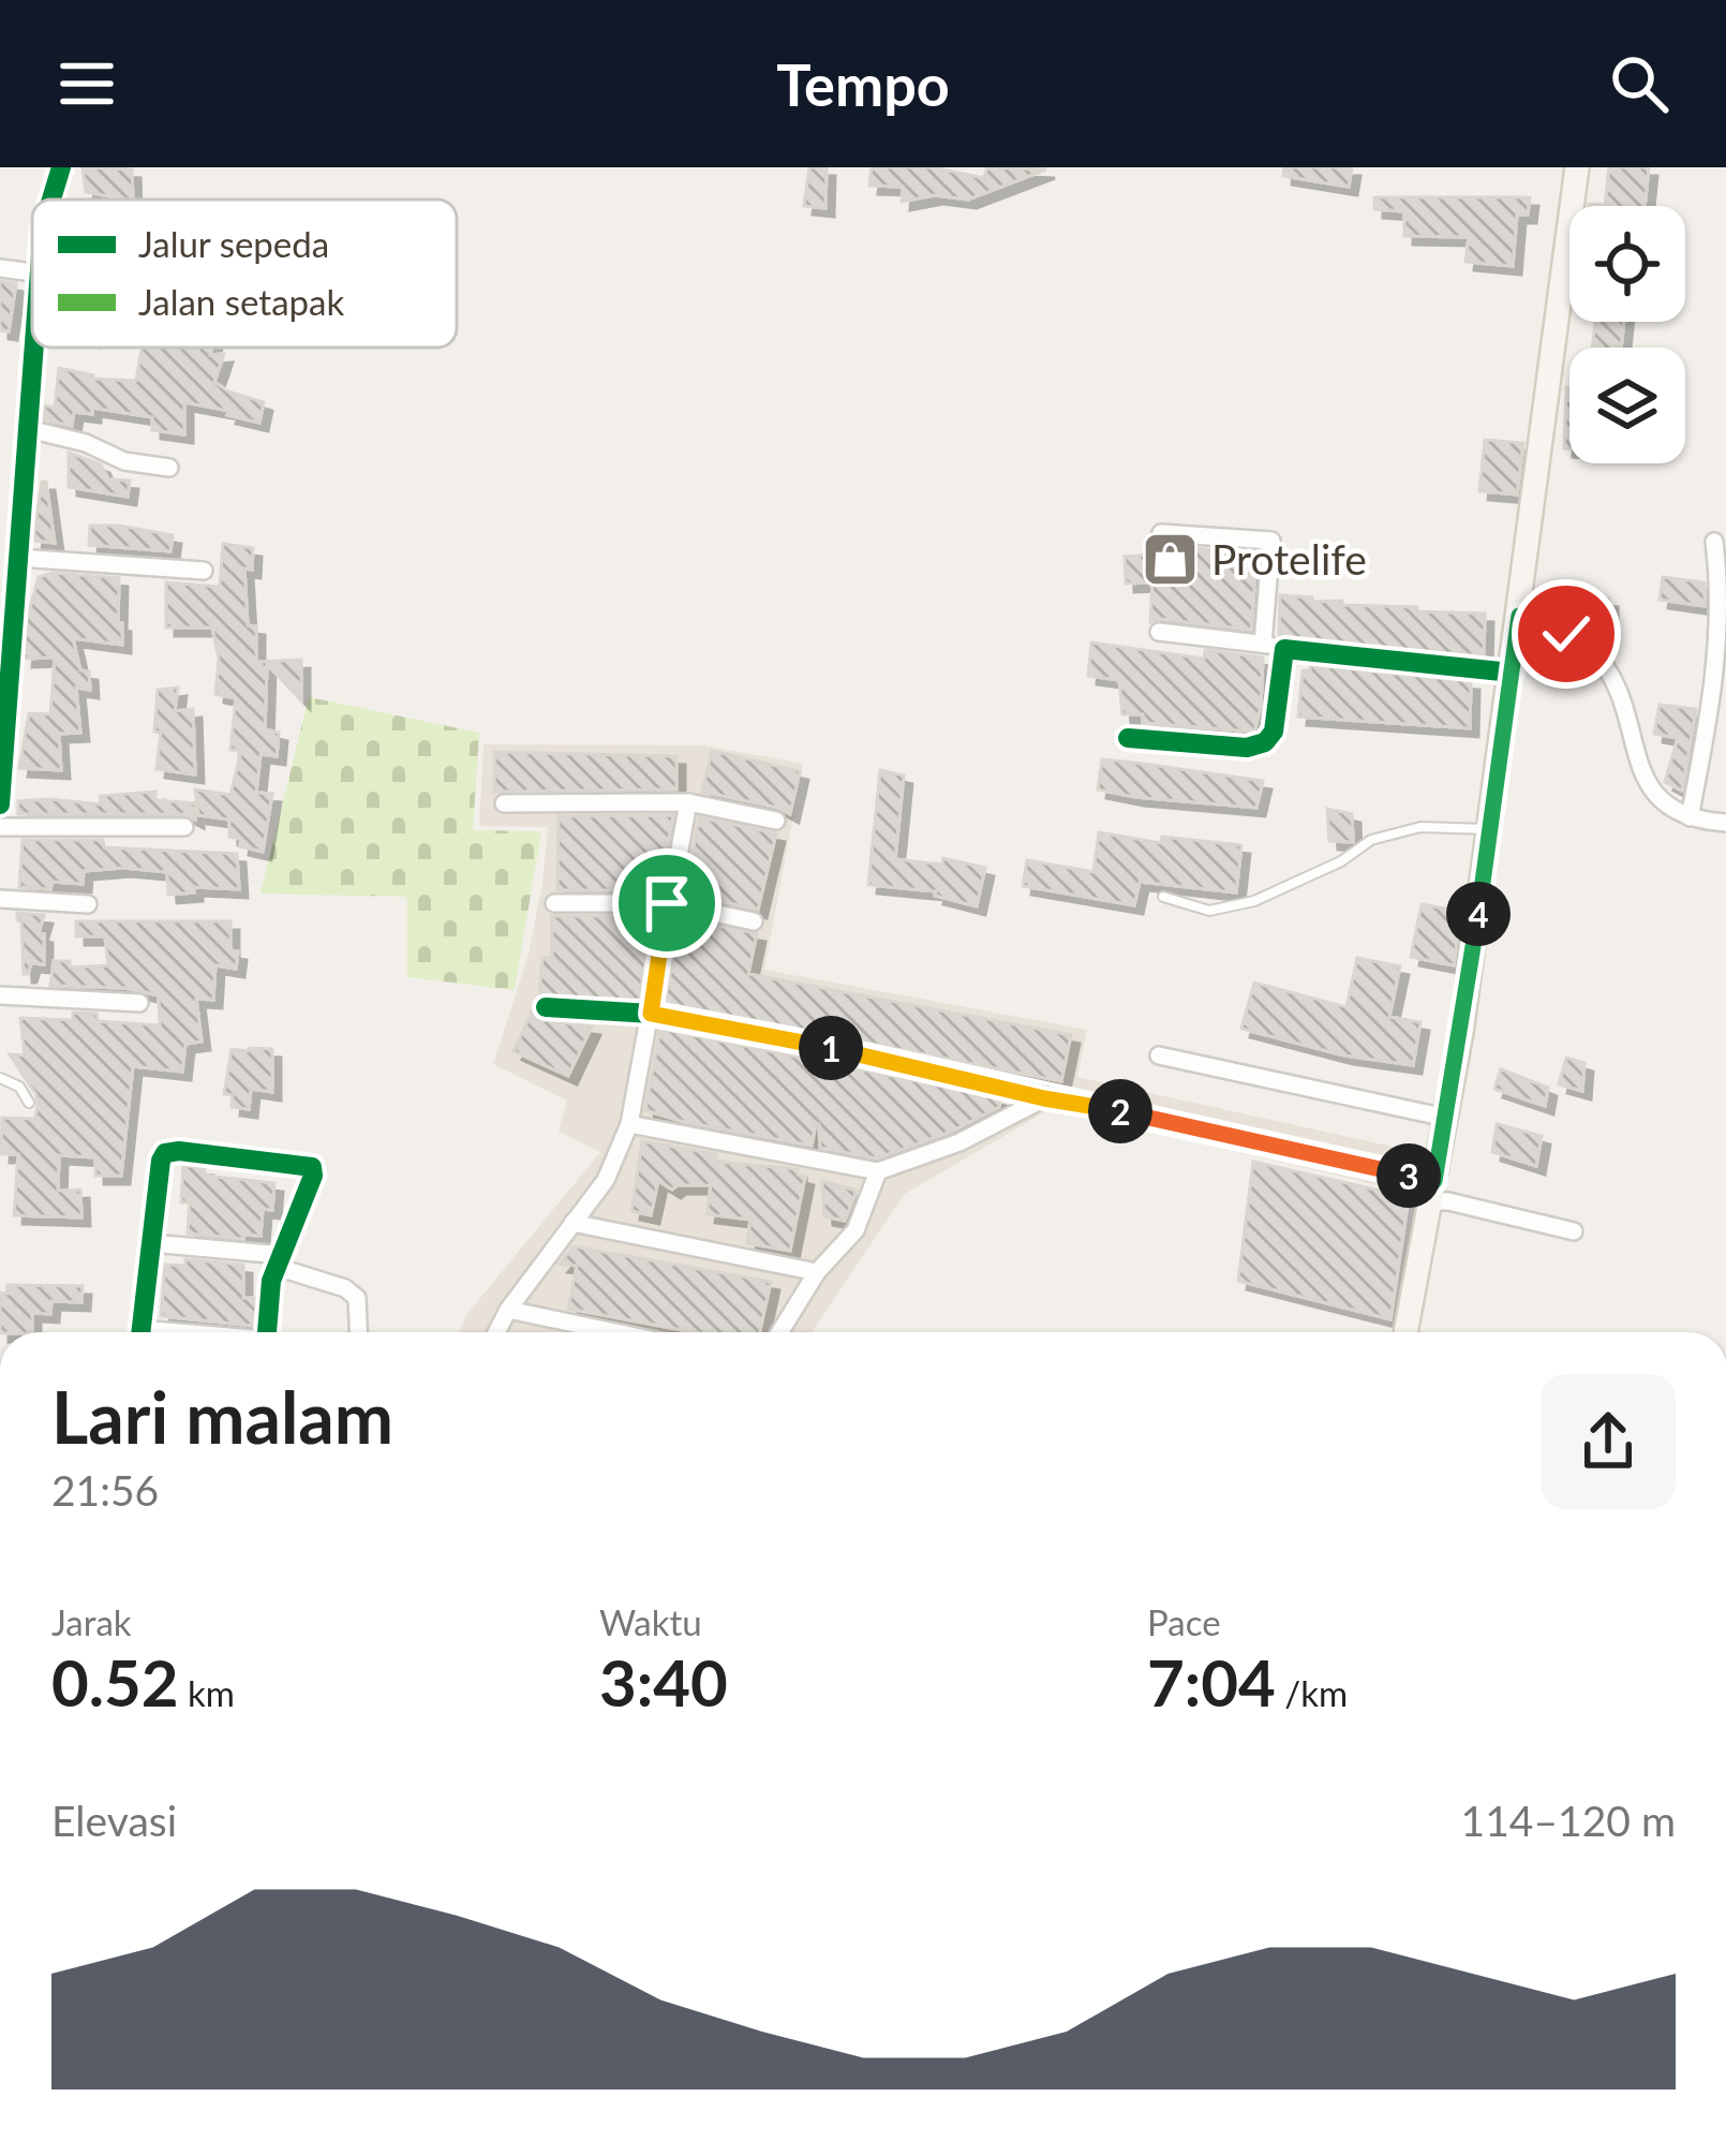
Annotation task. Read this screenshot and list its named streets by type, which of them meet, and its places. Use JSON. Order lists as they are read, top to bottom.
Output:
{
  "places": {
    "shop": ["Protelife"]
  },
  "legend": ["Jalur sepeda", "Jalan setapak"],
  "page": {
    "header": "Tempo",
    "pins": [
      "4",
      "1",
      "2",
      "3"
    ],
    "heading": ["Lari malam", "21:56"],
    "stats": [
      ["Jarak", "0.52 km"],
      ["Waktu", "3:40"],
      ["Pace", "7:04 /km"]
    ],
    "chart": ["Elevasi", "114–120 m"]
  }
}
